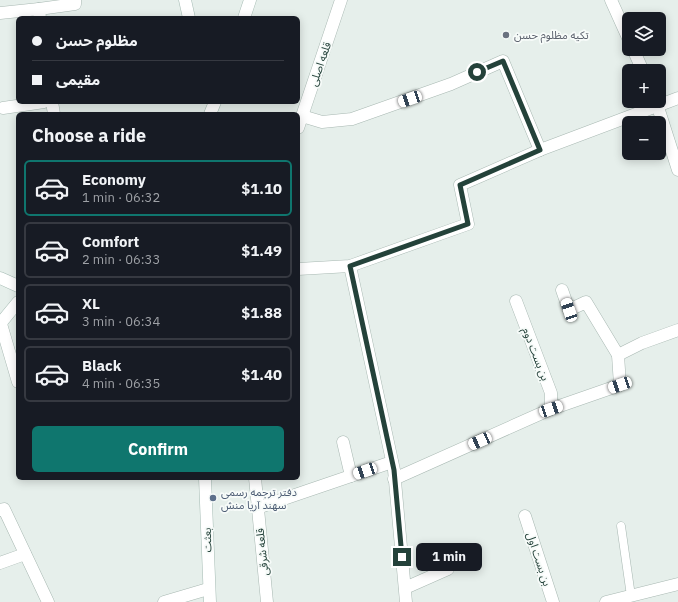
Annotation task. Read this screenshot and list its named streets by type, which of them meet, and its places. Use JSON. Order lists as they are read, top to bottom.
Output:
{
  "streets": {
    "street": [
      "قلعه اصلی",
      "بن بست دوم",
      "بعثت",
      "قلعه شرقی",
      "بن بست اول"
    ]
  },
  "places": ["تکیه مظلوم حسن", "دفتر ترجمه رسمی سهند آریا منش"],
  "page": {
    "map_buttons": ["+", "−"],
    "banner": ["مظلوم حسن", "مقیمی"],
    "heading": "Choose a ride",
    "list": [
      {
        "name": "Economy",
        "note": "1 min · 06:32",
        "value": "$1.10"
      },
      {
        "name": "Comfort",
        "note": "2 min · 06:33",
        "value": "$1.49"
      },
      {
        "name": "XL",
        "note": "3 min · 06:34",
        "value": "$1.88"
      },
      {
        "name": "Black",
        "note": "4 min · 06:35",
        "value": "$1.40"
      }
    ],
    "buttons": "Confirm",
    "bubble": "1 min"
  }
}
